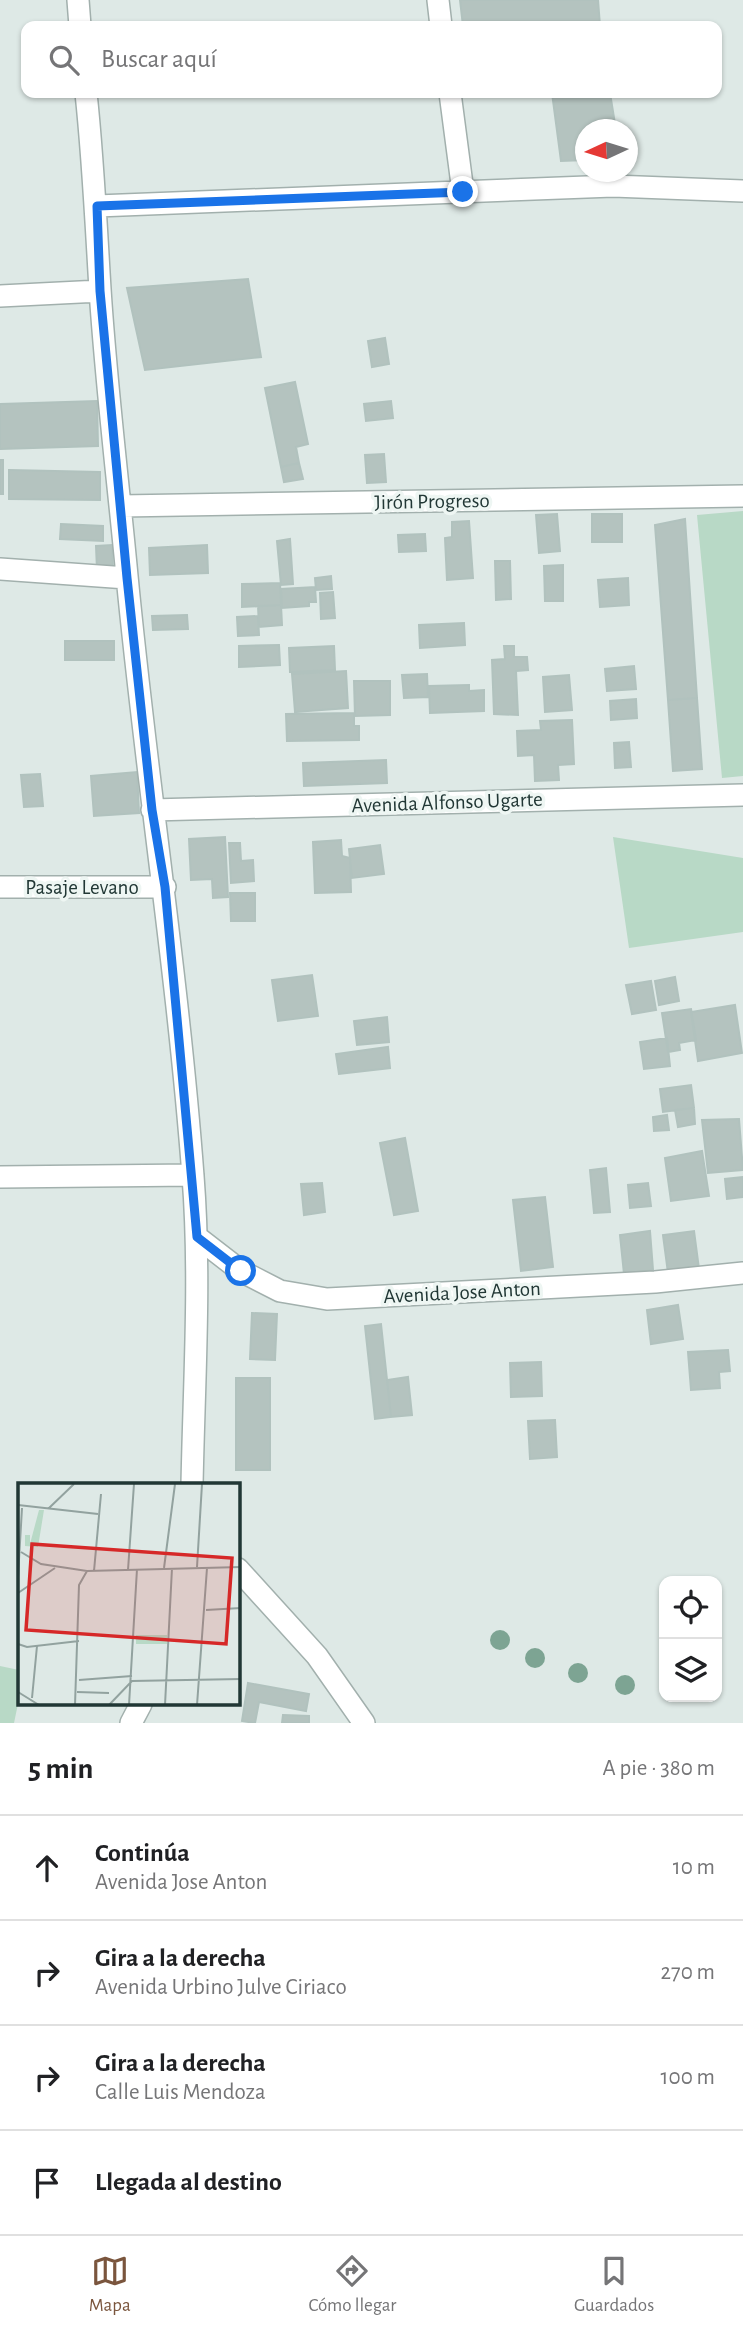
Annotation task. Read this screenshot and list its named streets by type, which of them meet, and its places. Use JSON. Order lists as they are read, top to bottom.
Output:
{
  "streets": {
    "street": [
      "Jirón Progreso",
      "Avenida Alfonso Ugarte",
      "Pasaje Levano",
      "Avenida Jose Anton"
    ]
  },
  "north": "left",
  "page": {
    "search": "Buscar aquí",
    "heading": ["5 min", "A pie · 380 m"],
    "list": [
      ["Continúa", "Avenida Jose Anton", "10 m"],
      ["Gira a la derecha", "Avenida Urbino Julve Ciriaco", "270 m"],
      ["Gira a la derecha", "Calle Luis Mendoza", "100 m"],
      "Llegada al destino"
    ],
    "nav": ["Mapa", "Cómo llegar", "Guardados"]
  }
}
